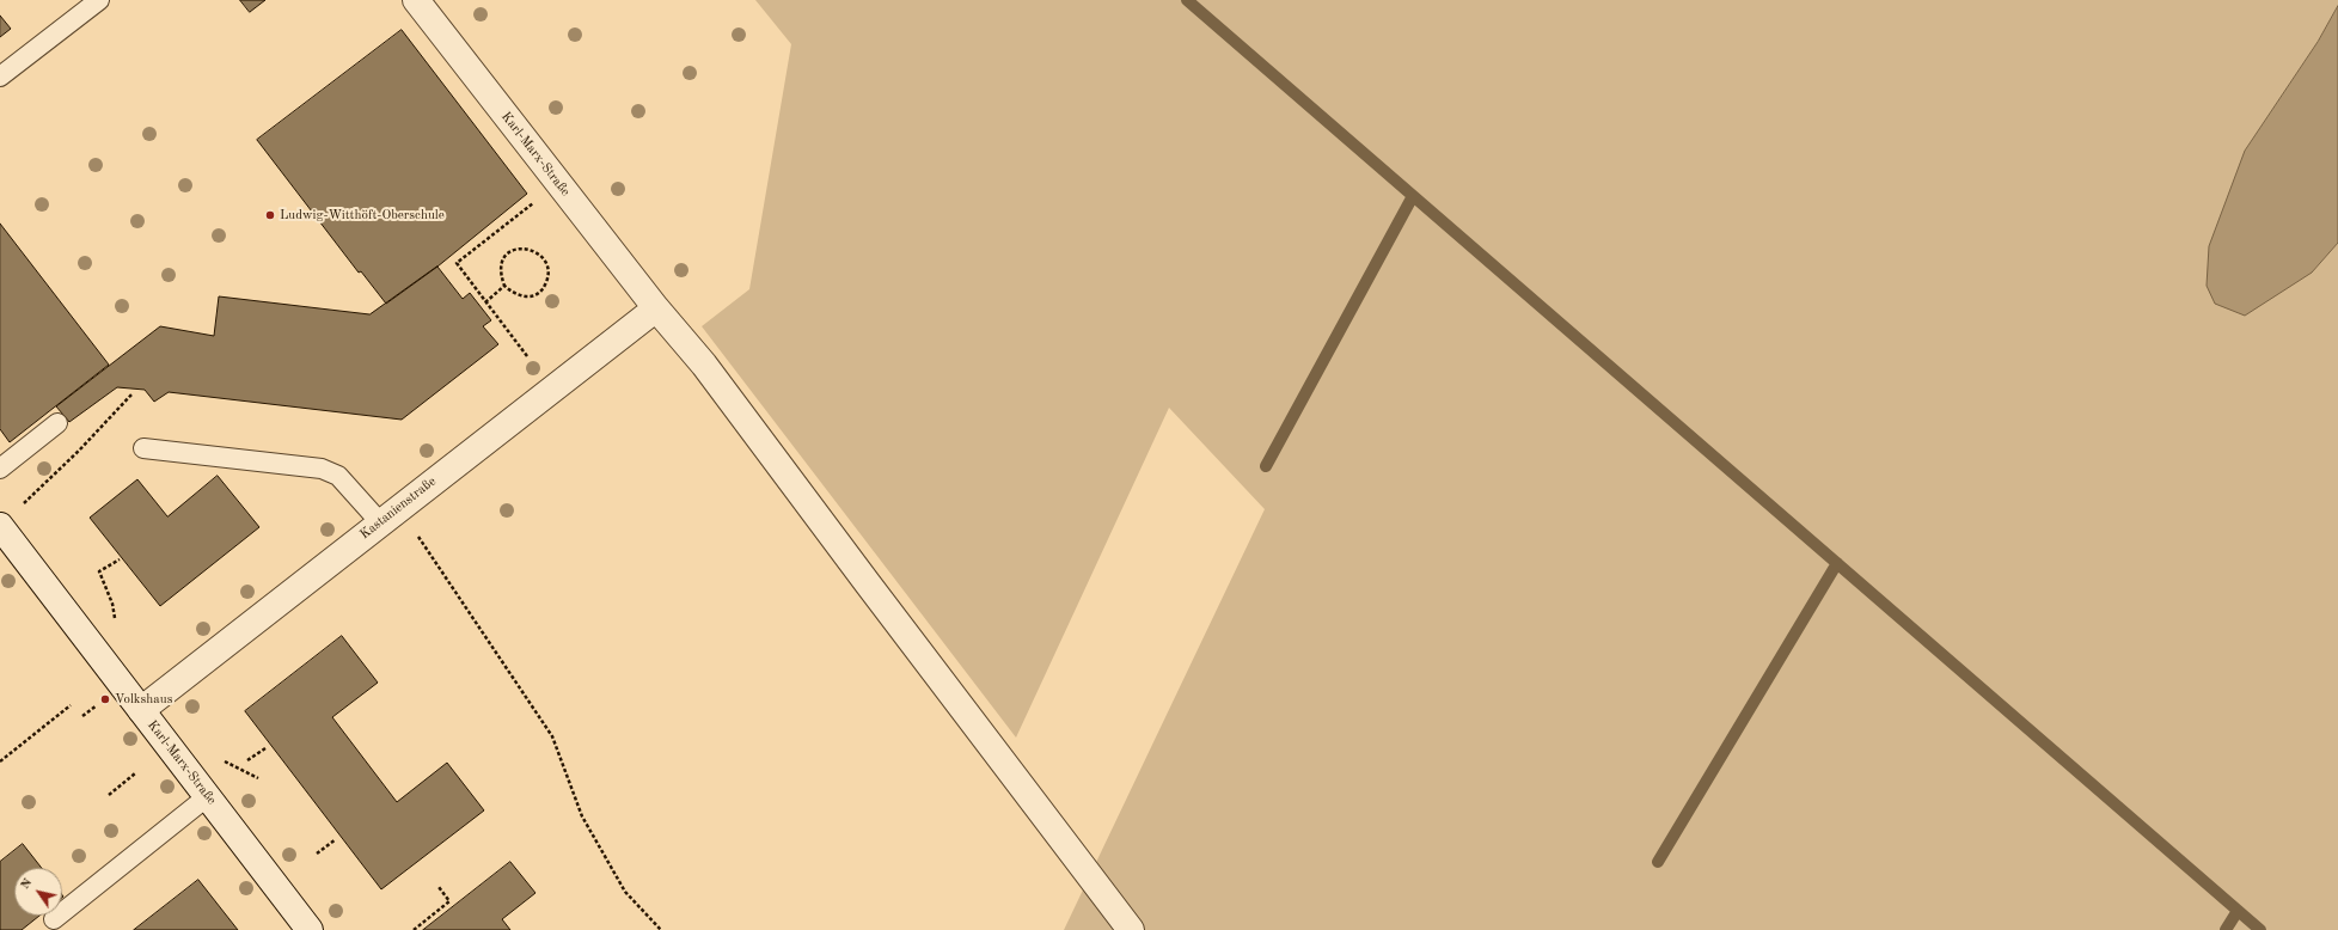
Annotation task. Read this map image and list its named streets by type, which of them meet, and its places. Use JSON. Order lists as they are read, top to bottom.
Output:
{
  "streets": {
    "street": ["Karl-Marx-Straße", "Kastanienstraße"]
  },
  "crossings": [
    ["Karl-Marx-Straße", "Kastanienstraße"]
  ],
  "places": ["Ludwig-Witthöft-Oberschule", "Volkshaus"],
  "north": "top left"
}
